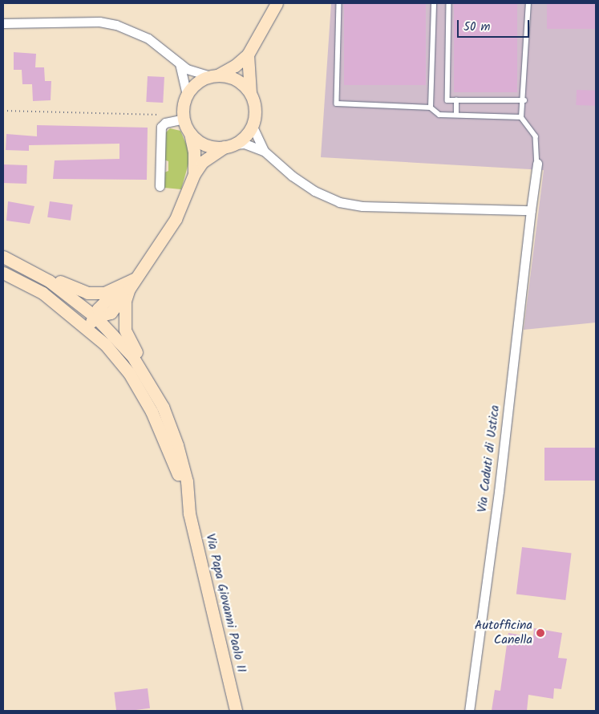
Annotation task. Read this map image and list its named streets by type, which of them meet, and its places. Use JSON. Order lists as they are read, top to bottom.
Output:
{
  "streets": {
    "street": ["Via Caduti di Ustica", "Via Papa Giovanni Paolo II"]
  },
  "places": ["Autofficina Canella"],
  "scale_bar": "50 m"
}
